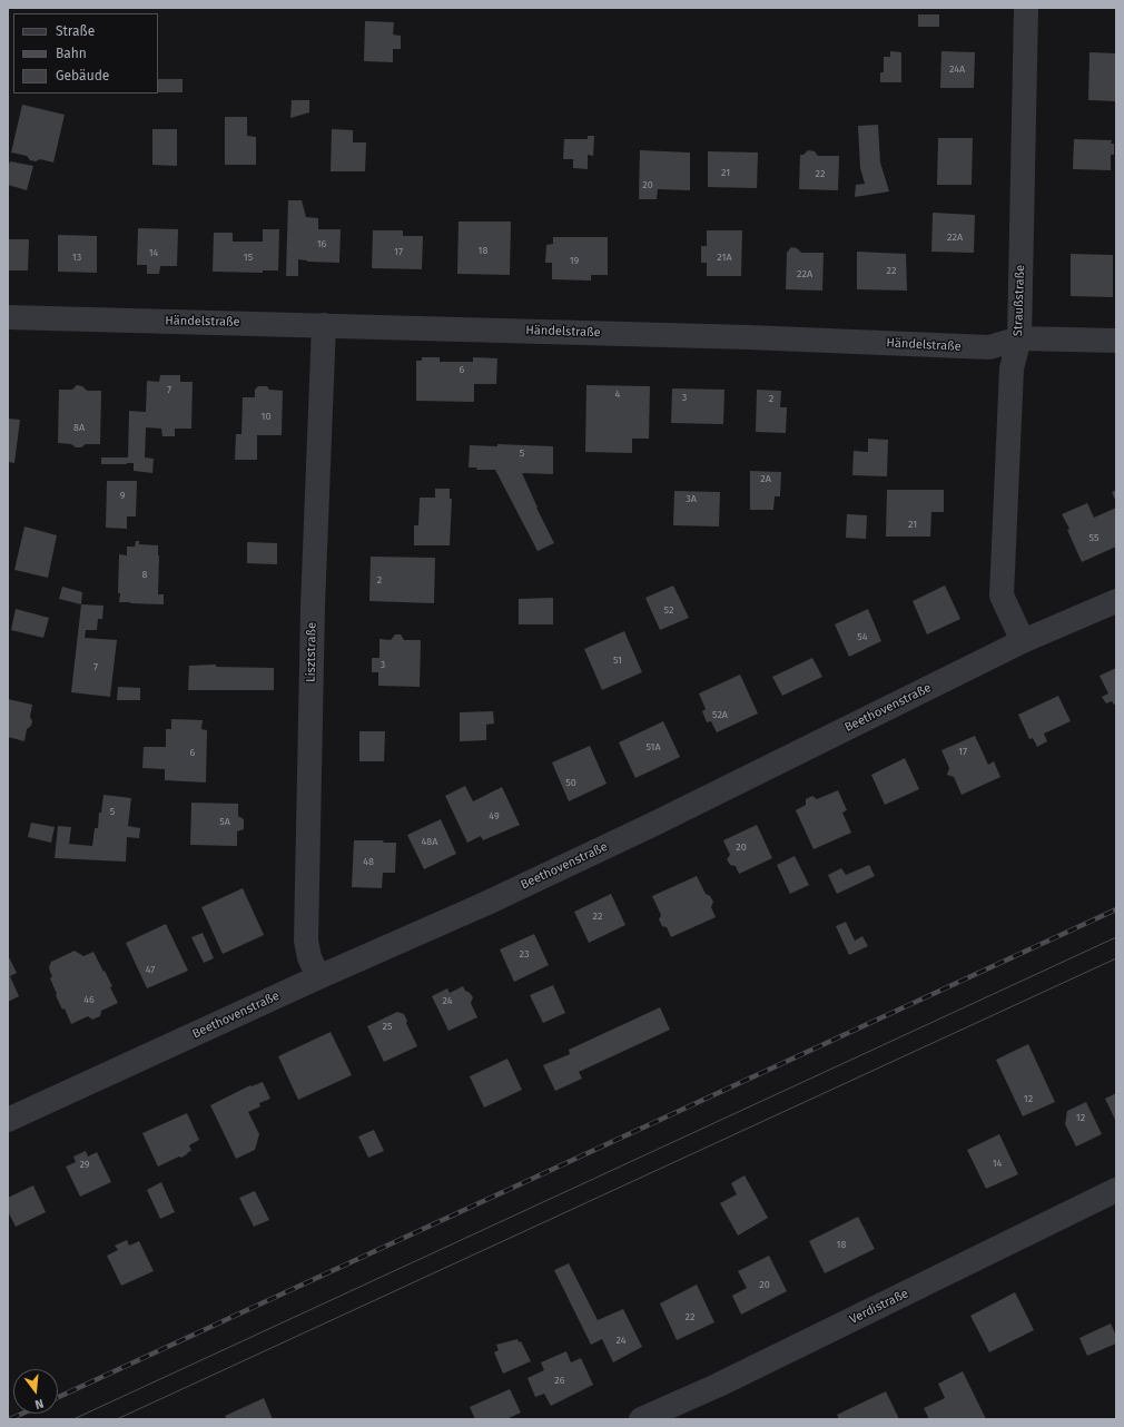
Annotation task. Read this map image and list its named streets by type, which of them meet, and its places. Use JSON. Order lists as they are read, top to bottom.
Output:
{
  "streets": {
    "street": [
      "Straußstraße",
      "Händelstraße",
      "Lisztstraße",
      "Beethovenstraße",
      "Verdistraße"
    ]
  },
  "crossings": [
    ["Straußstraße", "Händelstraße"],
    ["Straußstraße", "Beethovenstraße"],
    ["Händelstraße", "Lisztstraße"],
    ["Lisztstraße", "Beethovenstraße"]
  ],
  "house_numbers": [
    "24A",
    "21",
    "22",
    "20",
    "22A",
    "16",
    "18",
    "17",
    "14",
    "13",
    "15",
    "21A",
    "19",
    "22",
    "22A",
    "6",
    "7",
    "4",
    "3",
    "2",
    "10",
    "8A",
    "5",
    "2A",
    "9",
    "3A",
    "21",
    "55",
    "8",
    "2",
    "52",
    "54",
    "51",
    "3",
    "7",
    "52A",
    "51A",
    "17",
    "6",
    "50",
    "5",
    "49",
    "5A",
    "48A",
    "20",
    "48",
    "22",
    "23",
    "47",
    "46",
    "24",
    "25",
    "12",
    "12",
    "14",
    "29",
    "18",
    "20",
    "22",
    "24",
    "26"
  ],
  "legend": ["Straße", "Bahn", "Gebäude"],
  "north": "bottom"
}
